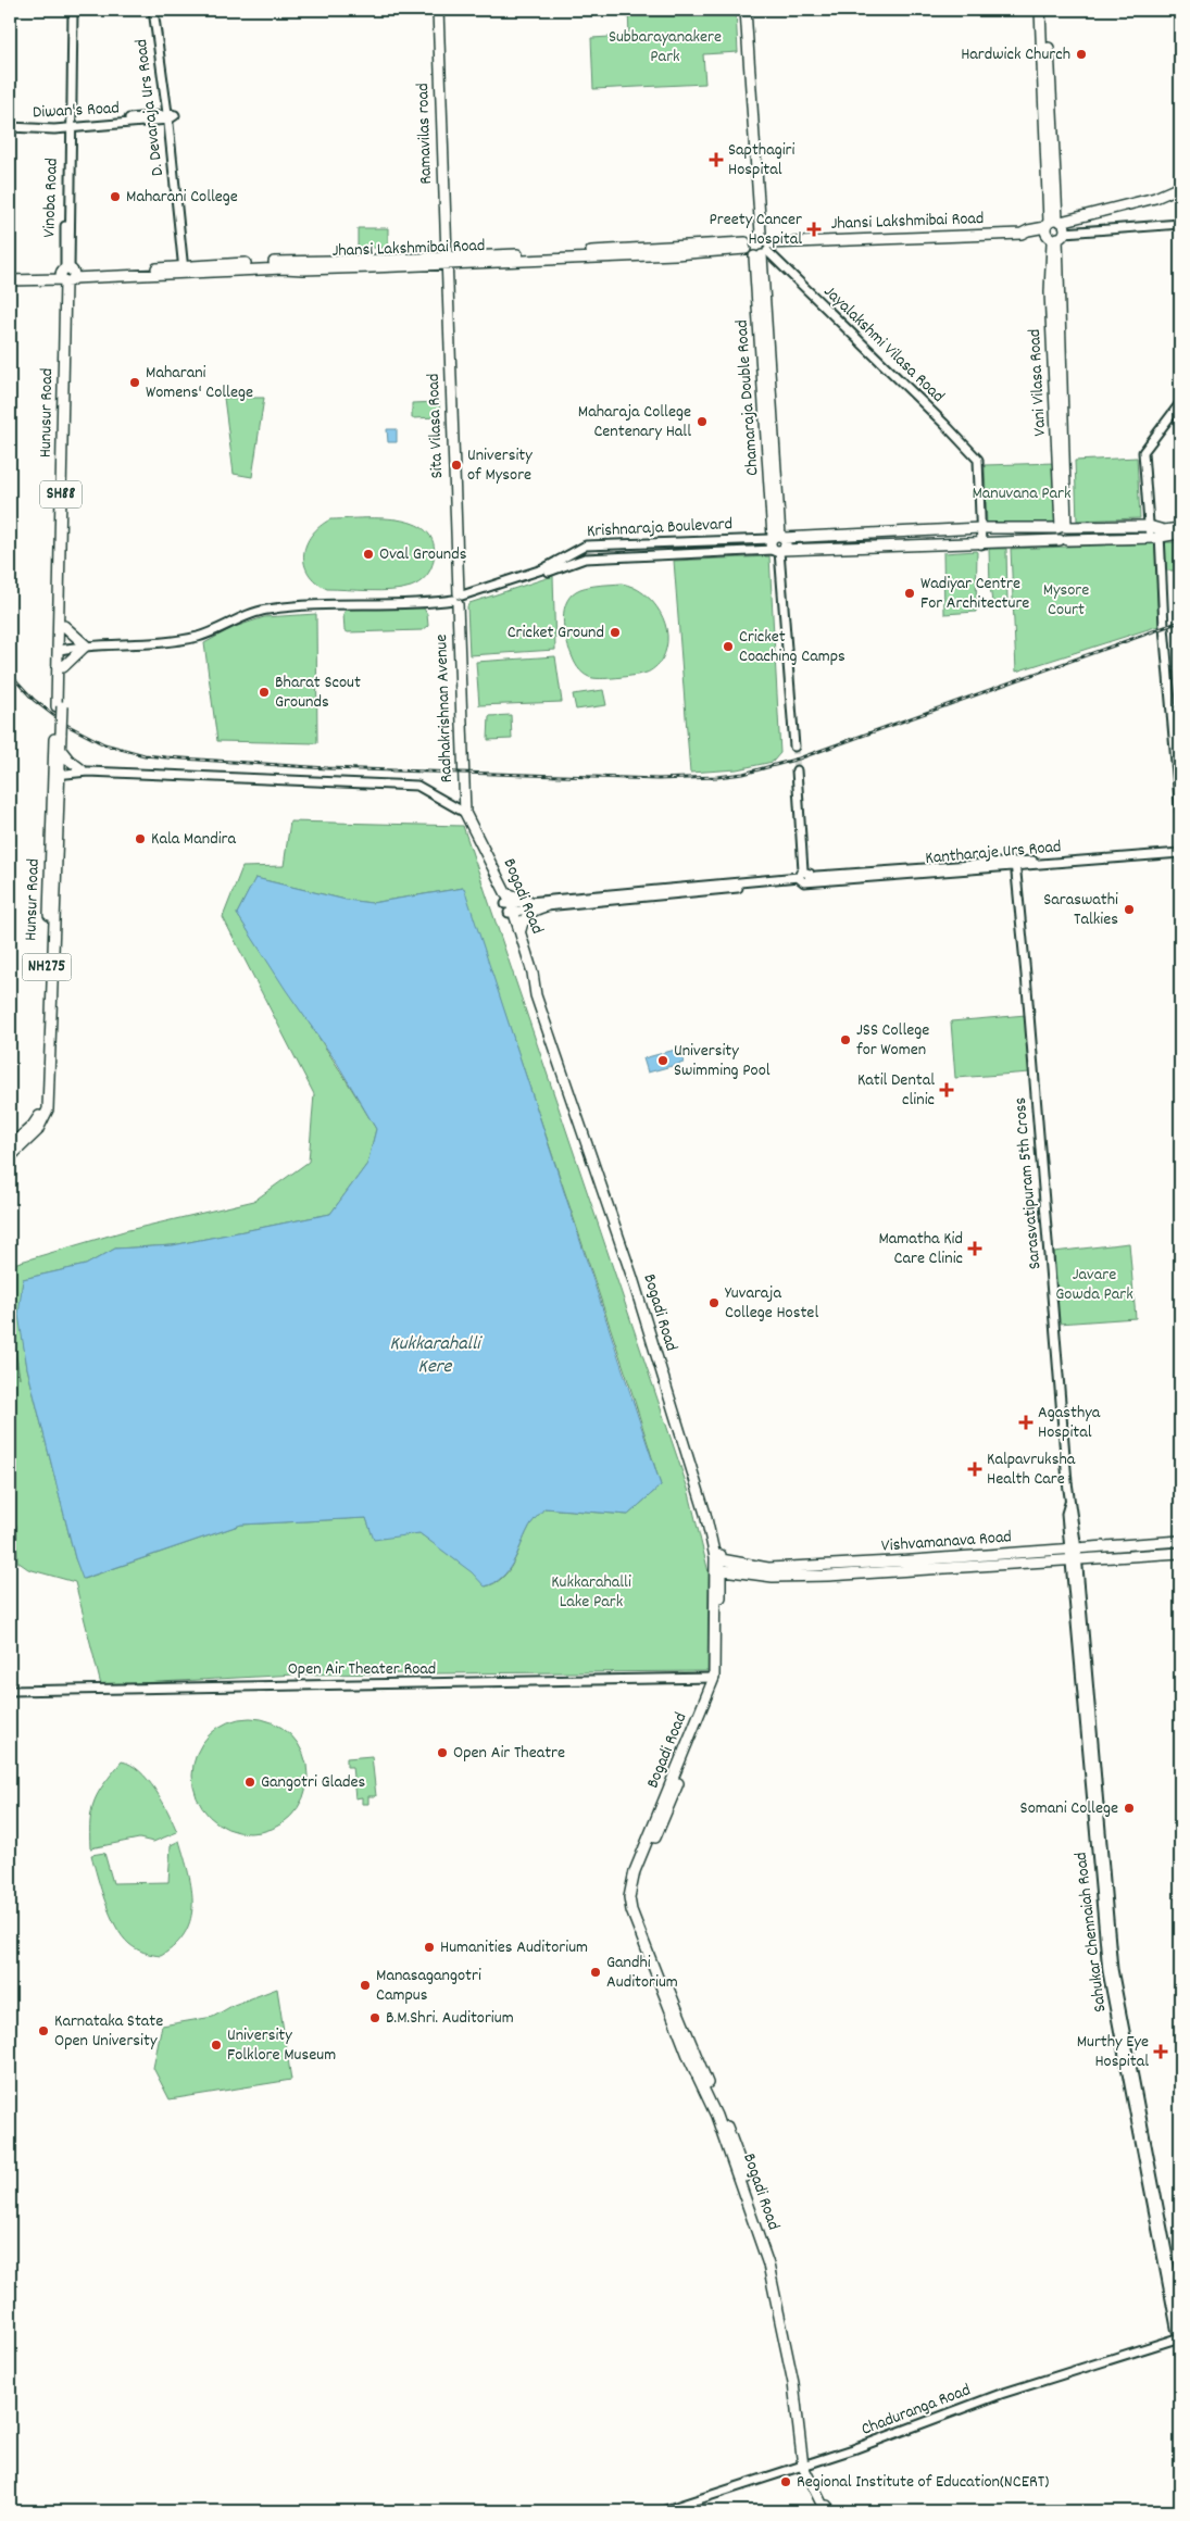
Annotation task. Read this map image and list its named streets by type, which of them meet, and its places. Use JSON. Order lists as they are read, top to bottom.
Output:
{
  "streets": {
    "main road": [
      "Ramavilas road",
      "Jhansi Lakshmibai Road",
      "Vani Vilasa Road",
      "Chamaraja Double Road",
      "Hunusur Road",
      "Sita Vilasa Road",
      "SH88",
      "Krishnaraja Boulevard",
      "Radhakrishnan Avenue",
      "Bogadi Road",
      "Hunsur Road",
      "NH275",
      "Vishvamanava Road"
    ],
    "street": [
      "D. Devaraja Urs Road",
      "Diwan's Road",
      "Vinoba Road",
      "Jayalakshmi Vilasa Road",
      "Kantharaje Urs Road",
      "Sarasvatipuram 5th Cross",
      "Open Air Theater Road",
      "Sahukar Chennaiah Road",
      "Chaduranga Road"
    ]
  },
  "crossings": [
    ["D. Devaraja Urs Road", "Diwan's Road"],
    ["D. Devaraja Urs Road", "Jhansi Lakshmibai Road"],
    ["Diwan's Road", "Vinoba Road"],
    ["Ramavilas road", "Jhansi Lakshmibai Road"],
    ["Ramavilas road", "Sita Vilasa Road"],
    ["Vinoba Road", "Jhansi Lakshmibai Road"],
    ["Vinoba Road", "Hunusur Road"],
    ["Vinoba Road", "Hunsur Road"],
    ["Jhansi Lakshmibai Road", "Jayalakshmi Vilasa Road"],
    ["Jhansi Lakshmibai Road", "Vani Vilasa Road"],
    ["Jhansi Lakshmibai Road", "Chamaraja Double Road"],
    ["Jhansi Lakshmibai Road", "Hunusur Road"],
    ["Jhansi Lakshmibai Road", "Sita Vilasa Road"],
    ["Jhansi Lakshmibai Road", "Hunsur Road"],
    ["Jayalakshmi Vilasa Road", "Chamaraja Double Road"],
    ["Jayalakshmi Vilasa Road", "Krishnaraja Boulevard"],
    ["Vani Vilasa Road", "Krishnaraja Boulevard"],
    ["Chamaraja Double Road", "Krishnaraja Boulevard"],
    ["Hunusur Road", "Hunsur Road"],
    ["Sita Vilasa Road", "Krishnaraja Boulevard"],
    ["Sita Vilasa Road", "Radhakrishnan Avenue"],
    ["Krishnaraja Boulevard", "Radhakrishnan Avenue"],
    ["Radhakrishnan Avenue", "Bogadi Road"],
    ["Kantharaje Urs Road", "Bogadi Road"],
    ["Kantharaje Urs Road", "Sarasvatipuram 5th Cross"],
    ["Bogadi Road", "Vishvamanava Road"],
    ["Bogadi Road", "Open Air Theater Road"],
    ["Bogadi Road", "Chaduranga Road"],
    ["Sarasvatipuram 5th Cross", "Vishvamanava Road"],
    ["Sarasvatipuram 5th Cross", "Sahukar Chennaiah Road"],
    ["Vishvamanava Road", "Sahukar Chennaiah Road"],
    ["Sahukar Chennaiah Road", "Chaduranga Road"]
  ],
  "water": ["Kukkarahalli Kere"],
  "parks": [
    "Subbarayanakere Park",
    "Manuvana Park",
    "Mysore Court",
    "Javare Gowda Park",
    "Kukkarahalli Lake Park"
  ],
  "places": {
    "other": [
      "Hardwick Church",
      "Maharani College",
      "Maharani Womens' College",
      "Maharaja College Centenary Hall",
      "University of Mysore",
      "Oval Grounds",
      "Wadiyar Centre For Architecture",
      "Cricket Ground",
      "Cricket Coaching Camps",
      "Bharat Scout Grounds",
      "Kala Mandira",
      "Saraswathi Talkies",
      "JSS College for Women",
      "University Swimming Pool",
      "Yuvaraja College Hostel",
      "Open Air Theatre",
      "Gangotri Glades",
      "Somani College",
      "Humanities Auditorium",
      "Gandhi Auditorium",
      "Manasagangotri Campus",
      "B.M.Shri. Auditorium",
      "Karnataka State Open University",
      "University Folklore Museum",
      "Regional Institute of Education(NCERT)"
    ],
    "health": [
      "Sapthagiri Hospital",
      "Preety Cancer Hospital",
      "Katil Dental clinic",
      "Mamatha Kid Care Clinic",
      "Agasthya Hospital",
      "Kalpavruksha Health Care",
      "Murthy Eye Hospital"
    ]
  }
}
